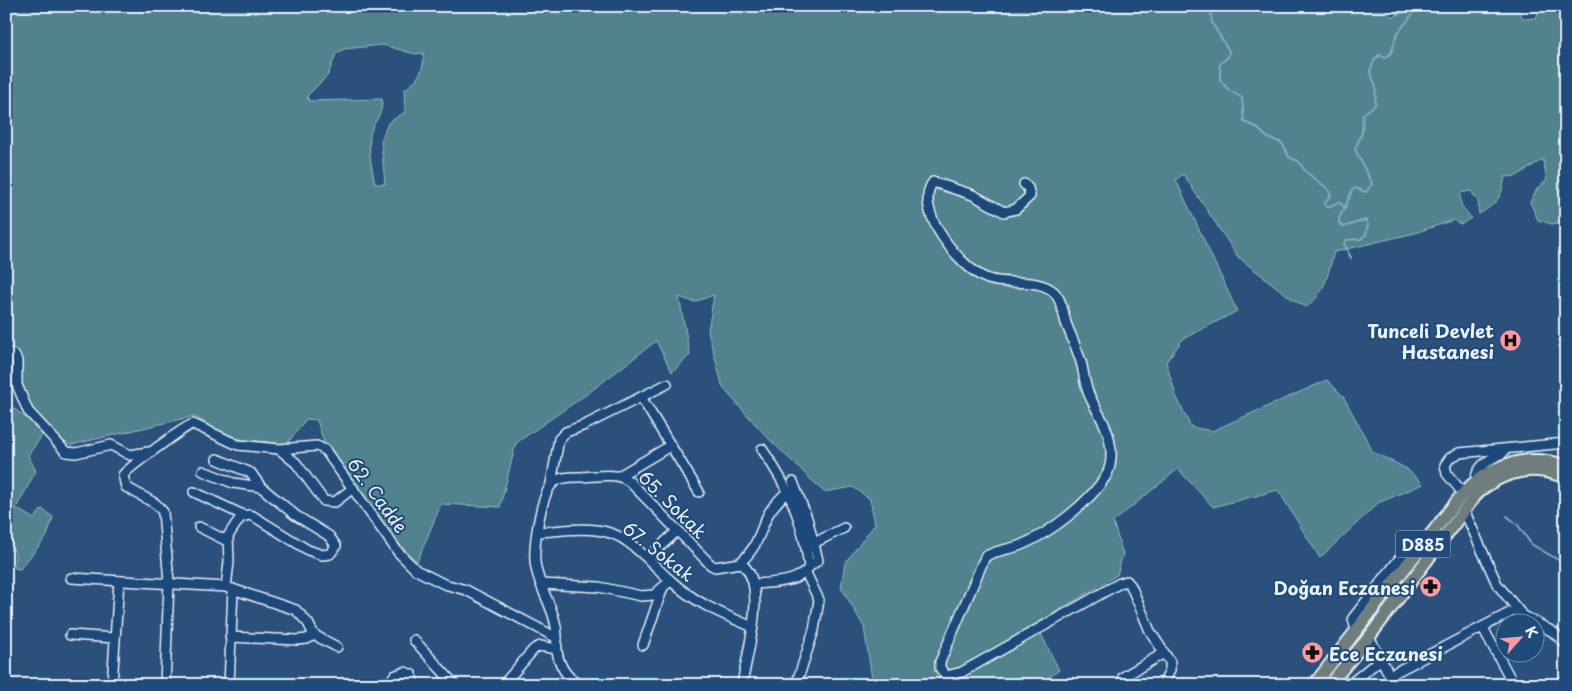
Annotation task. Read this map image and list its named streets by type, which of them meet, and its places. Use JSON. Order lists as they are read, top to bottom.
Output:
{
  "streets": {
    "main road": ["D885"],
    "street": ["62. Cadde", "65. Sokak", "67. Sokak"]
  },
  "places": {
    "hospital": ["Tunceli Devlet Hastanesi"],
    "pharmacy": ["Doğan Eczanesi", "Ece Eczanesi"]
  },
  "north": "top right"
}
